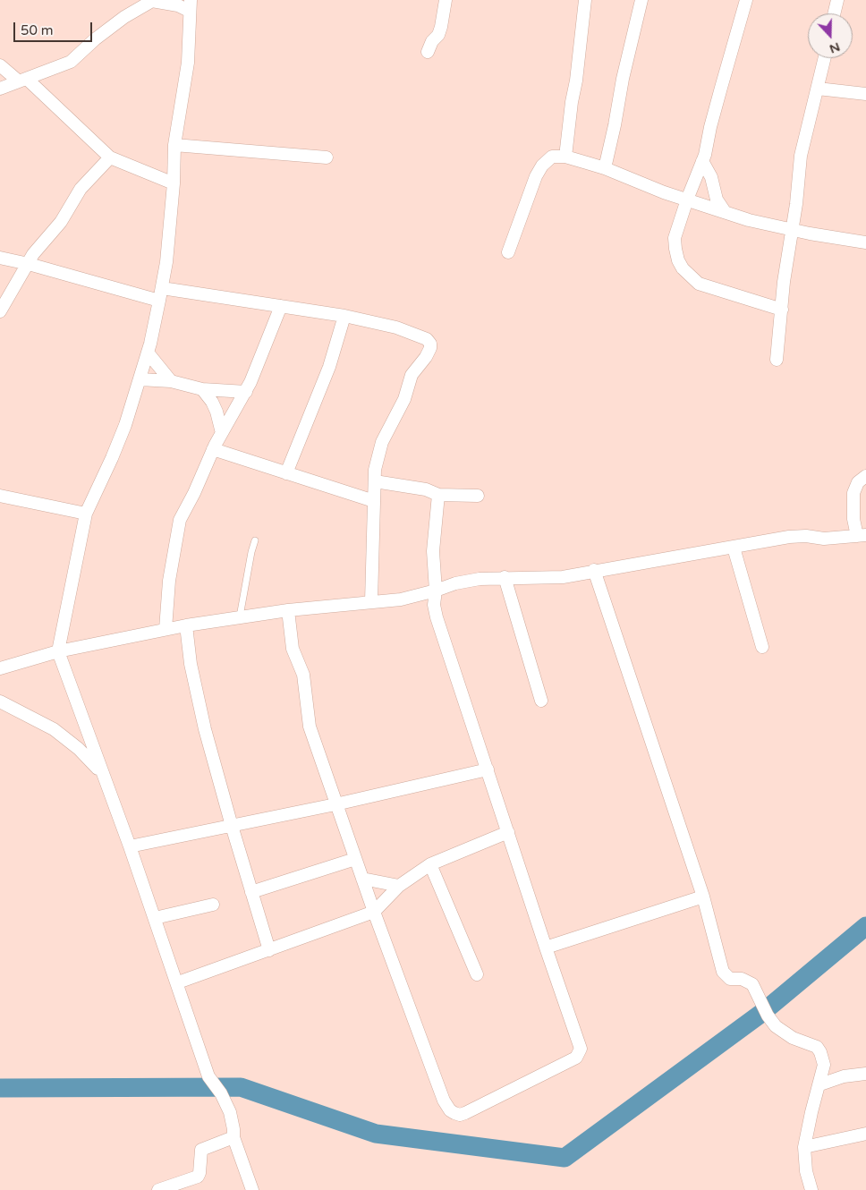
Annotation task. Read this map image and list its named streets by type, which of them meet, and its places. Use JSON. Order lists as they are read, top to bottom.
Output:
{
  "scale_bar": "50 m",
  "north": "bottom"
}
